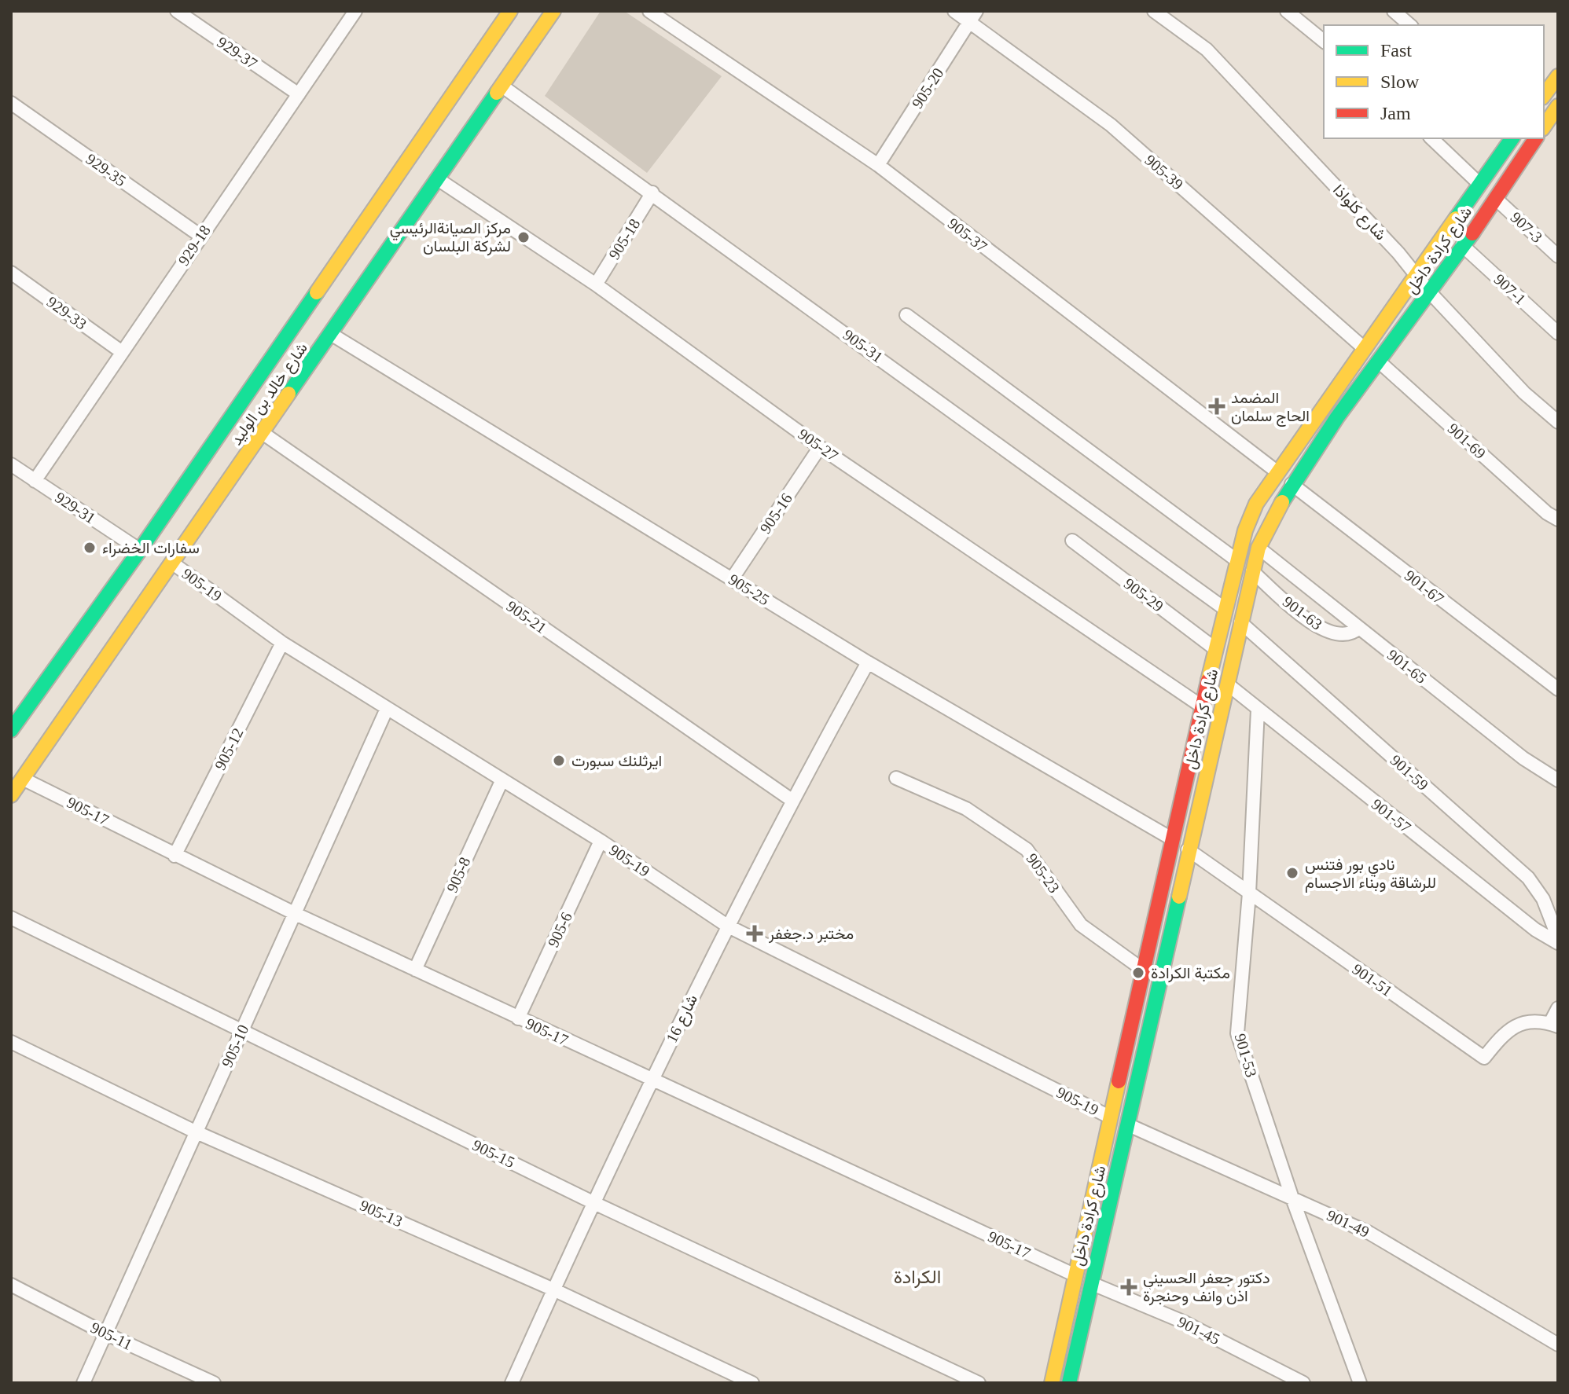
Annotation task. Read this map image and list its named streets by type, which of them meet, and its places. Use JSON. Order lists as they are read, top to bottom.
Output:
{
  "streets": {
    "main road": ["شارع كرادة داخل", "شارع خالد بن الوليد"],
    "street": [
      "929-37",
      "905-20",
      "929-35",
      "905-39",
      "شارع كلواذا",
      "907-3",
      "905-37",
      "905-18",
      "929-18",
      "907-1",
      "929-33",
      "905-31",
      "901-69",
      "905-27",
      "929-31",
      "905-16",
      "905-19",
      "901-67",
      "905-25",
      "905-29",
      "901-63",
      "905-21",
      "901-65",
      "905-12",
      "901-59",
      "905-17",
      "901-57",
      "905-23",
      "905-8",
      "905-6",
      "901-51",
      "شارع 16",
      "905-10",
      "901-53",
      "905-15",
      "905-13",
      "901-49",
      "901-45",
      "905-11"
    ]
  },
  "crossings": [
    ["929-37", "929-18"],
    ["905-20", "905-39"],
    ["905-20", "905-37"],
    ["929-35", "929-18"],
    ["905-39", "شارع كرادة داخل"],
    ["شارع كلواذا", "شارع كرادة داخل"],
    ["907-3", "شارع كرادة داخل"],
    ["905-37", "شارع كرادة داخل"],
    ["905-18", "905-31"],
    ["905-18", "905-27"],
    ["929-18", "929-33"],
    ["929-18", "929-31"],
    ["شارع كرادة داخل", "907-1"],
    ["شارع كرادة داخل", "905-31"],
    ["شارع كرادة داخل", "901-69"],
    ["شارع كرادة داخل", "905-27"],
    ["شارع كرادة داخل", "905-19"],
    ["شارع كرادة داخل", "901-67"],
    ["شارع كرادة داخل", "905-25"],
    ["شارع كرادة داخل", "905-29"],
    ["شارع كرادة داخل", "901-63"],
    ["شارع كرادة داخل", "901-65"],
    ["شارع كرادة داخل", "901-59"],
    ["شارع كرادة داخل", "905-17"],
    ["شارع كرادة داخل", "901-57"],
    ["شارع كرادة داخل", "905-23"],
    ["شارع كرادة داخل", "901-51"],
    ["شارع كرادة داخل", "901-49"],
    ["شارع كرادة داخل", "901-45"],
    ["905-31", "شارع خالد بن الوليد"],
    ["شارع خالد بن الوليد", "905-27"],
    ["شارع خالد بن الوليد", "929-31"],
    ["شارع خالد بن الوليد", "905-19"],
    ["شارع خالد بن الوليد", "905-25"],
    ["شارع خالد بن الوليد", "905-21"],
    ["شارع خالد بن الوليد", "905-17"],
    ["905-27", "905-16"],
    ["905-16", "905-25"],
    ["905-19", "905-12"],
    ["905-19", "905-8"],
    ["905-19", "905-6"],
    ["905-19", "شارع 16"],
    ["905-19", "905-10"],
    ["905-25", "شارع 16"],
    ["901-63", "901-65"],
    ["905-21", "شارع 16"],
    ["905-12", "905-17"],
    ["905-17", "905-8"],
    ["905-17", "905-6"],
    ["905-17", "شارع 16"],
    ["905-17", "905-10"],
    ["901-57", "901-53"],
    ["901-51", "901-53"],
    ["شارع 16", "905-15"],
    ["شارع 16", "905-13"],
    ["905-10", "905-15"],
    ["905-10", "905-13"],
    ["905-10", "905-11"],
    ["901-53", "901-49"]
  ],
  "districts": ["الكرادة"],
  "places": {
    "other": [
      "مركز الصيانةالرئيسي لشركة البلسان",
      "سفارات الخضراء",
      "ايرثلنك سبورت",
      "نادي بور فتنس للرشاقة وبناء الاجسام",
      "مكتبة الكرادة"
    ],
    "health": ["المضمد الحاج سلمان", "مختبر د.جغفر", "دكتور جعفر الحسيني اذن وانف وحنجرة"]
  },
  "legend": ["Fast", "Slow", "Jam"]
}
